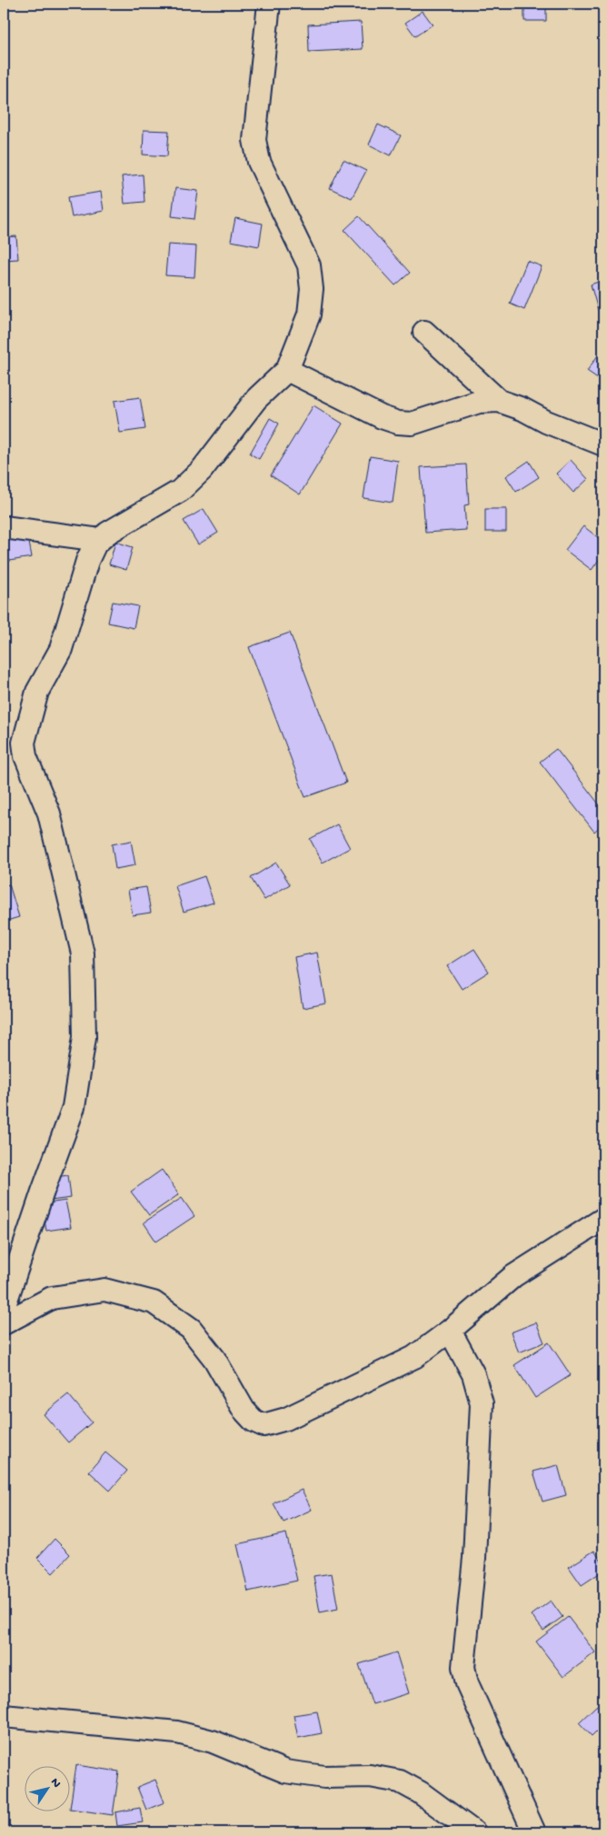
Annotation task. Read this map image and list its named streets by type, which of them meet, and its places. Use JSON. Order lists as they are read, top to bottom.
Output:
{
  "north": "top right"
}
